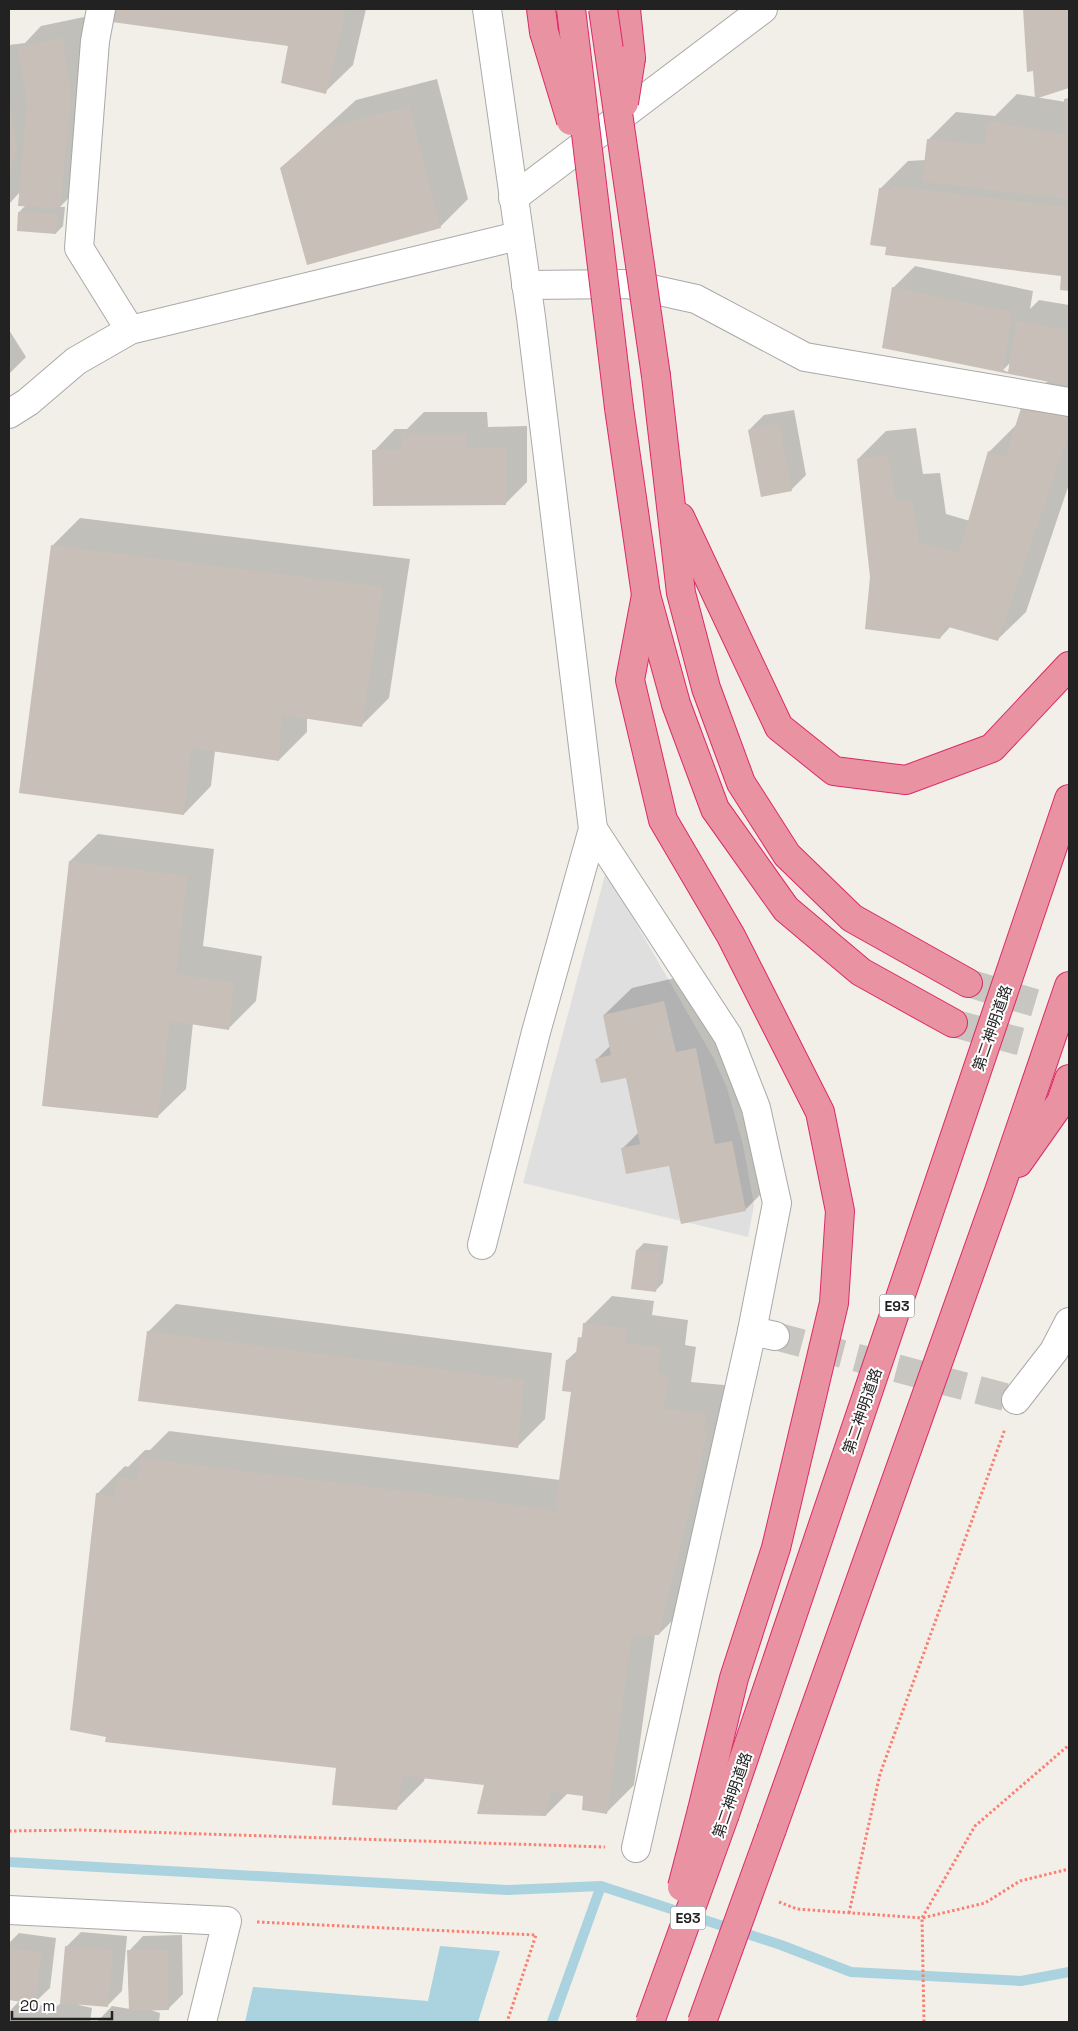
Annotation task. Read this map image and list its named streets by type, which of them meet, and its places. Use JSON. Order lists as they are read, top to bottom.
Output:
{
  "streets": {
    "highway": ["第二神明道路", "E93"]
  },
  "scale_bar": "20 m"
}
